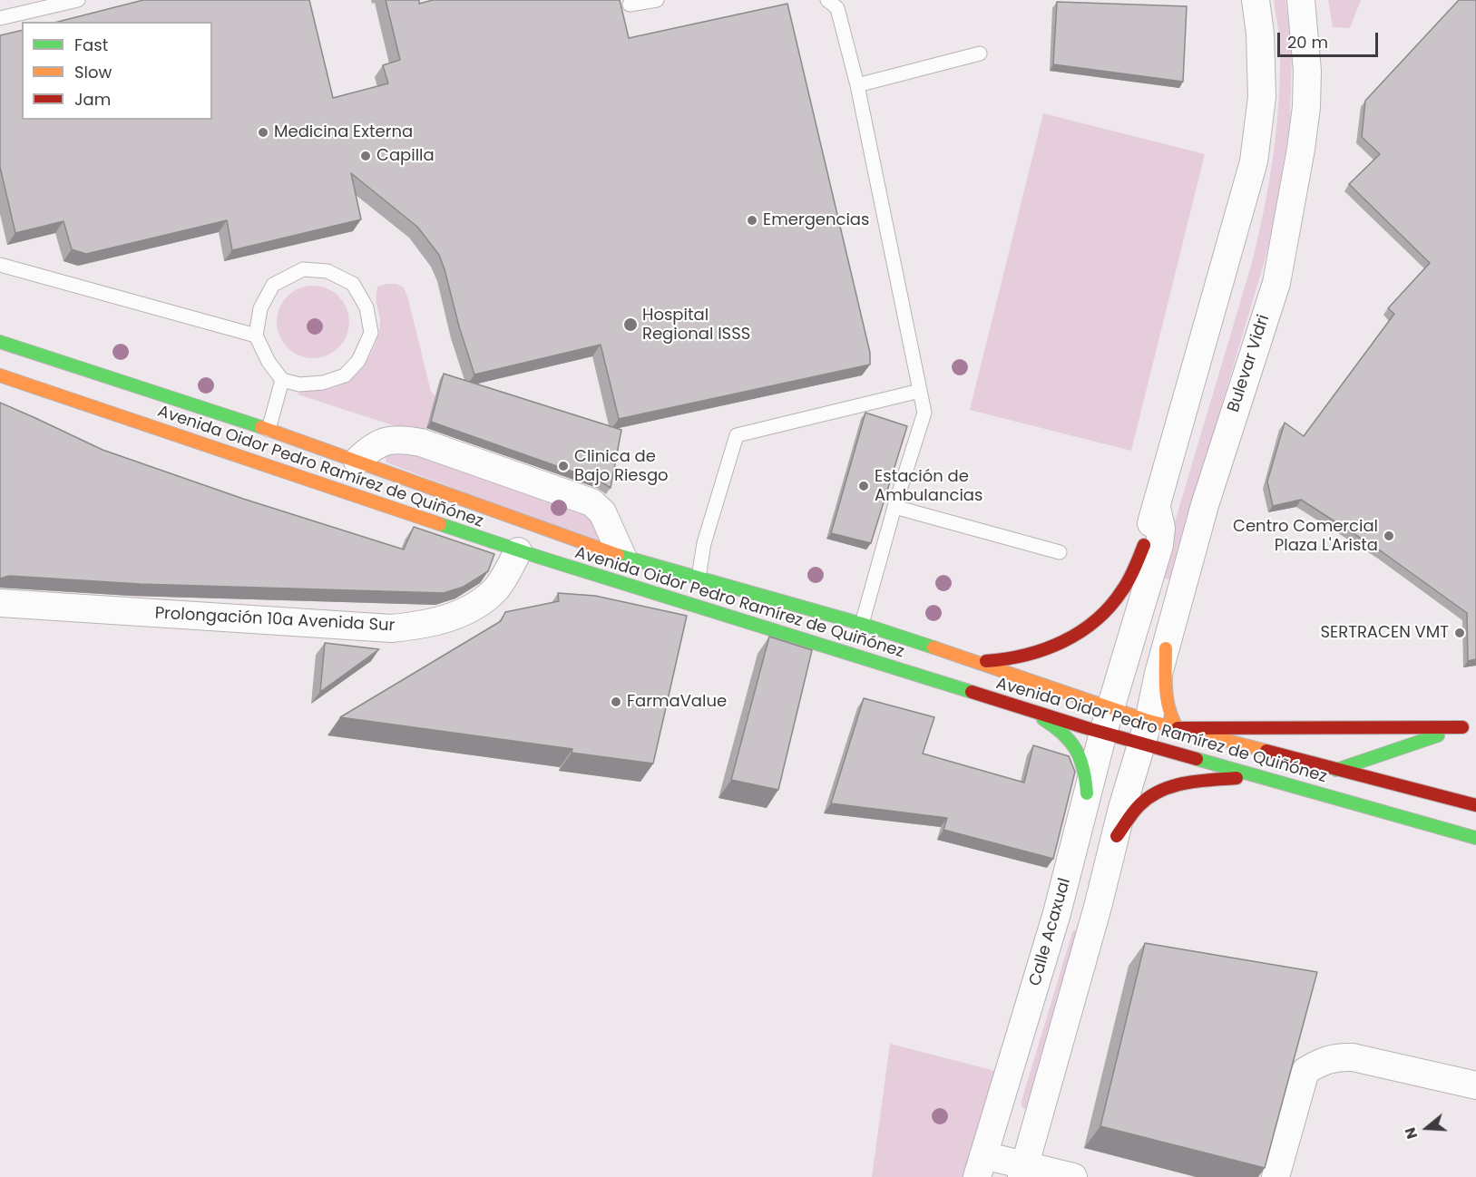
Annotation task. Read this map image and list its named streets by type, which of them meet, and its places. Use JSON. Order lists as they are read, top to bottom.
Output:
{
  "streets": {
    "main road": ["Avenida Oidor Pedro Ramírez de Quiñónez"],
    "street": ["Bulevar Vidri", "Prolongación 10a Avenida Sur", "Calle Acaxual"]
  },
  "crossings": [
    ["Bulevar Vidri", "Avenida Oidor Pedro Ramírez de Quiñónez"],
    ["Avenida Oidor Pedro Ramírez de Quiñónez", "Prolongación 10a Avenida Sur"],
    ["Avenida Oidor Pedro Ramírez de Quiñónez", "Calle Acaxual"]
  ],
  "places": [
    "Medicina Externa",
    "Capilla",
    "Emergencias",
    "Hospital Regional ISSS",
    "Clinica de Bajo Riesgo",
    "Estación de Ambulancias",
    "Centro Comercial Plaza L'Arista",
    "SERTRACEN VMT",
    "FarmaValue"
  ],
  "legend": ["Fast", "Slow", "Jam"],
  "scale_bar": "20 m",
  "north": "left"
}
